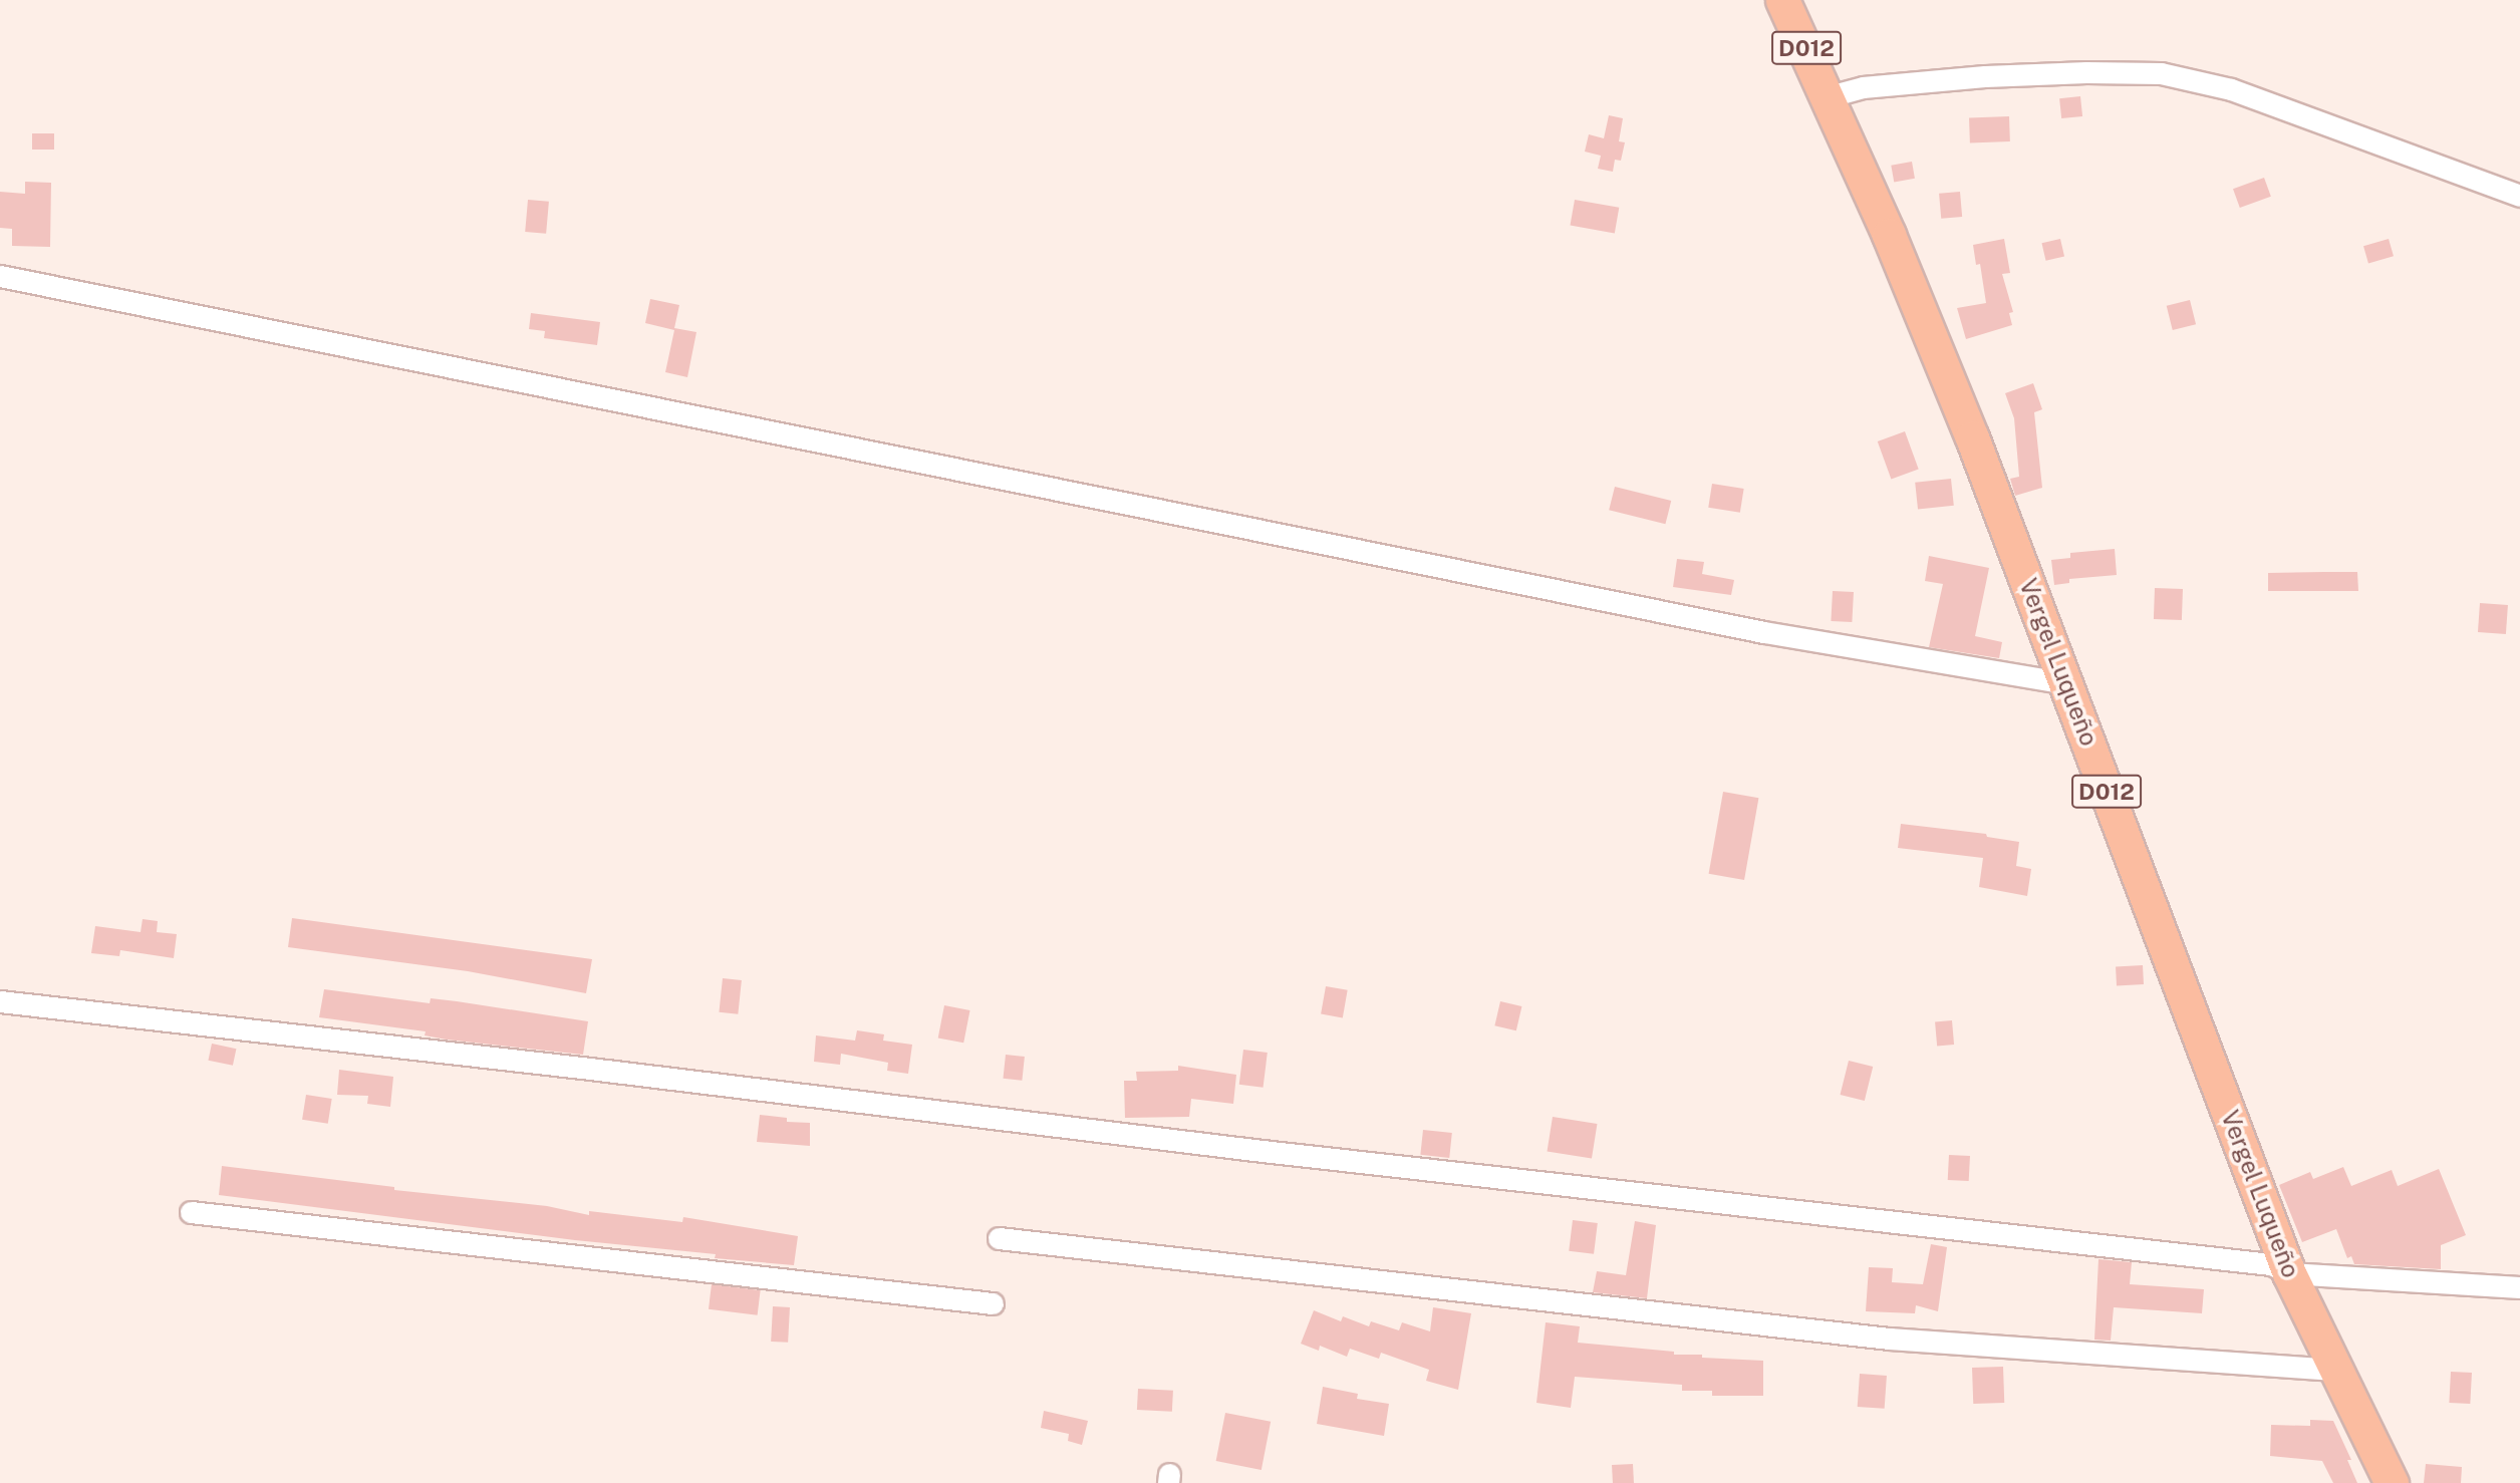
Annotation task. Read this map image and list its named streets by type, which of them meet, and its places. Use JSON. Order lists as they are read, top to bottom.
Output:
{
  "streets": {
    "main road": ["D012", "Vergel Luqueño"]
  }
}
